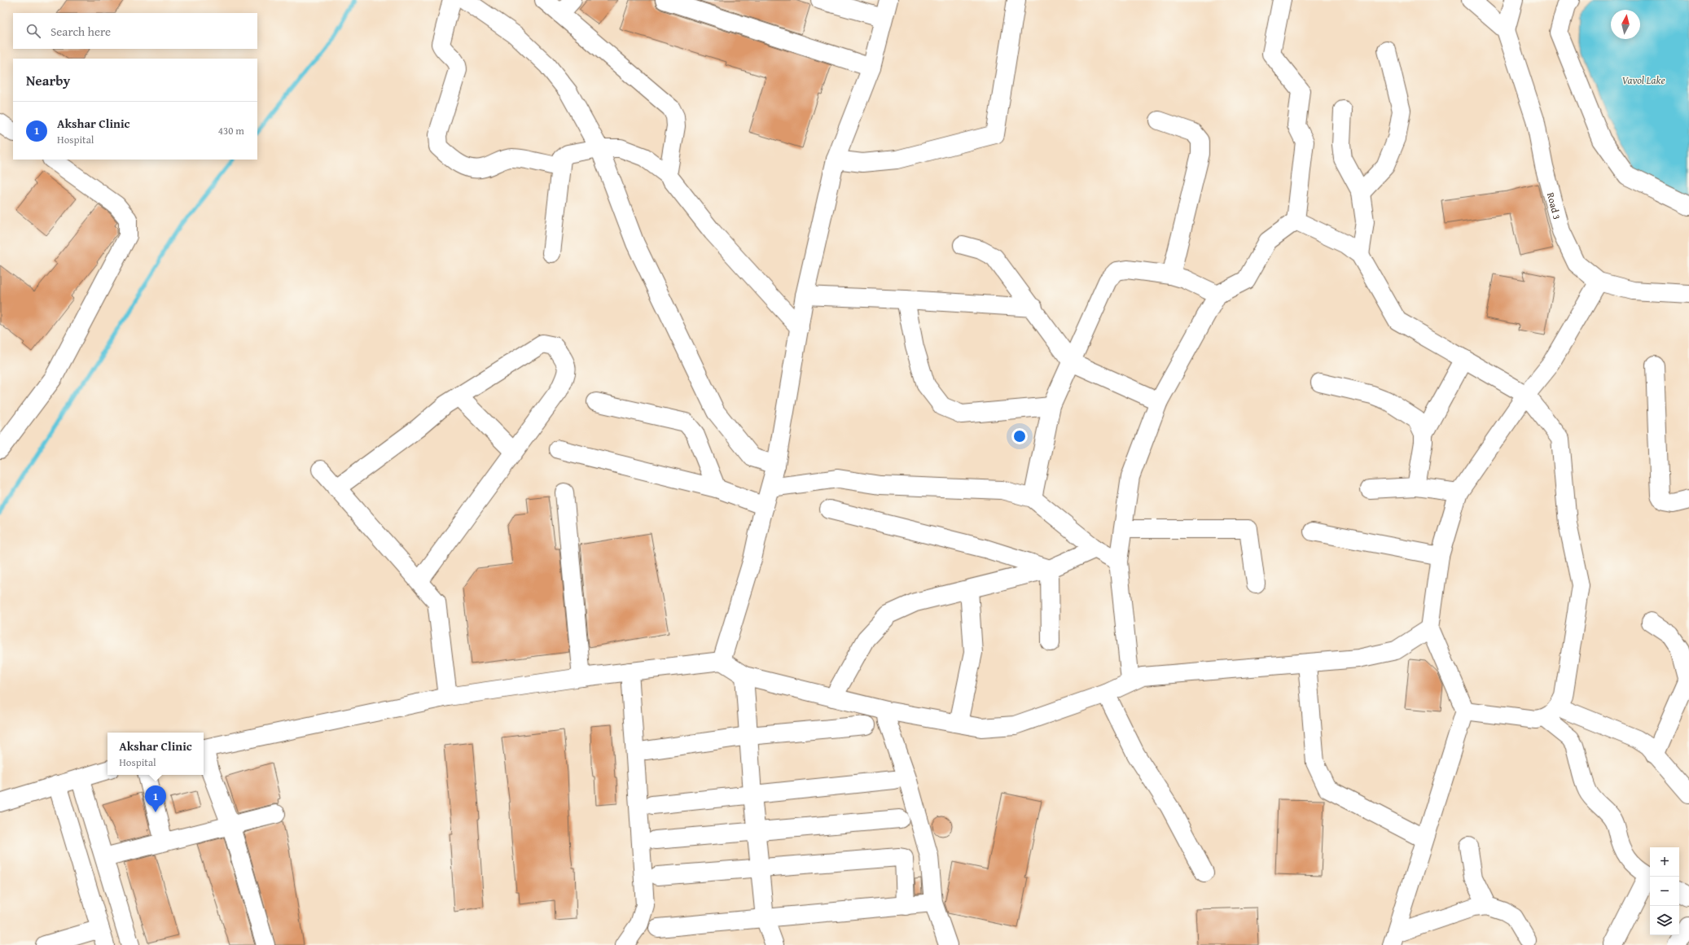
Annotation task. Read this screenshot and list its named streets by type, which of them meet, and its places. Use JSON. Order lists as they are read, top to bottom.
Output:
{
  "streets": {
    "street": ["Road 3"]
  },
  "water": ["Vavol Lake"],
  "north": "top",
  "page": {
    "search": "Search here",
    "heading": "Nearby",
    "list": [
      {
        "mark": "1",
        "name": "Akshar Clinic",
        "note": "Hospital",
        "value": "430 m"
      }
    ],
    "popup": ["Akshar Clinic", "Hospital"],
    "pins": "1",
    "map_buttons": ["+", "−"]
  }
}
